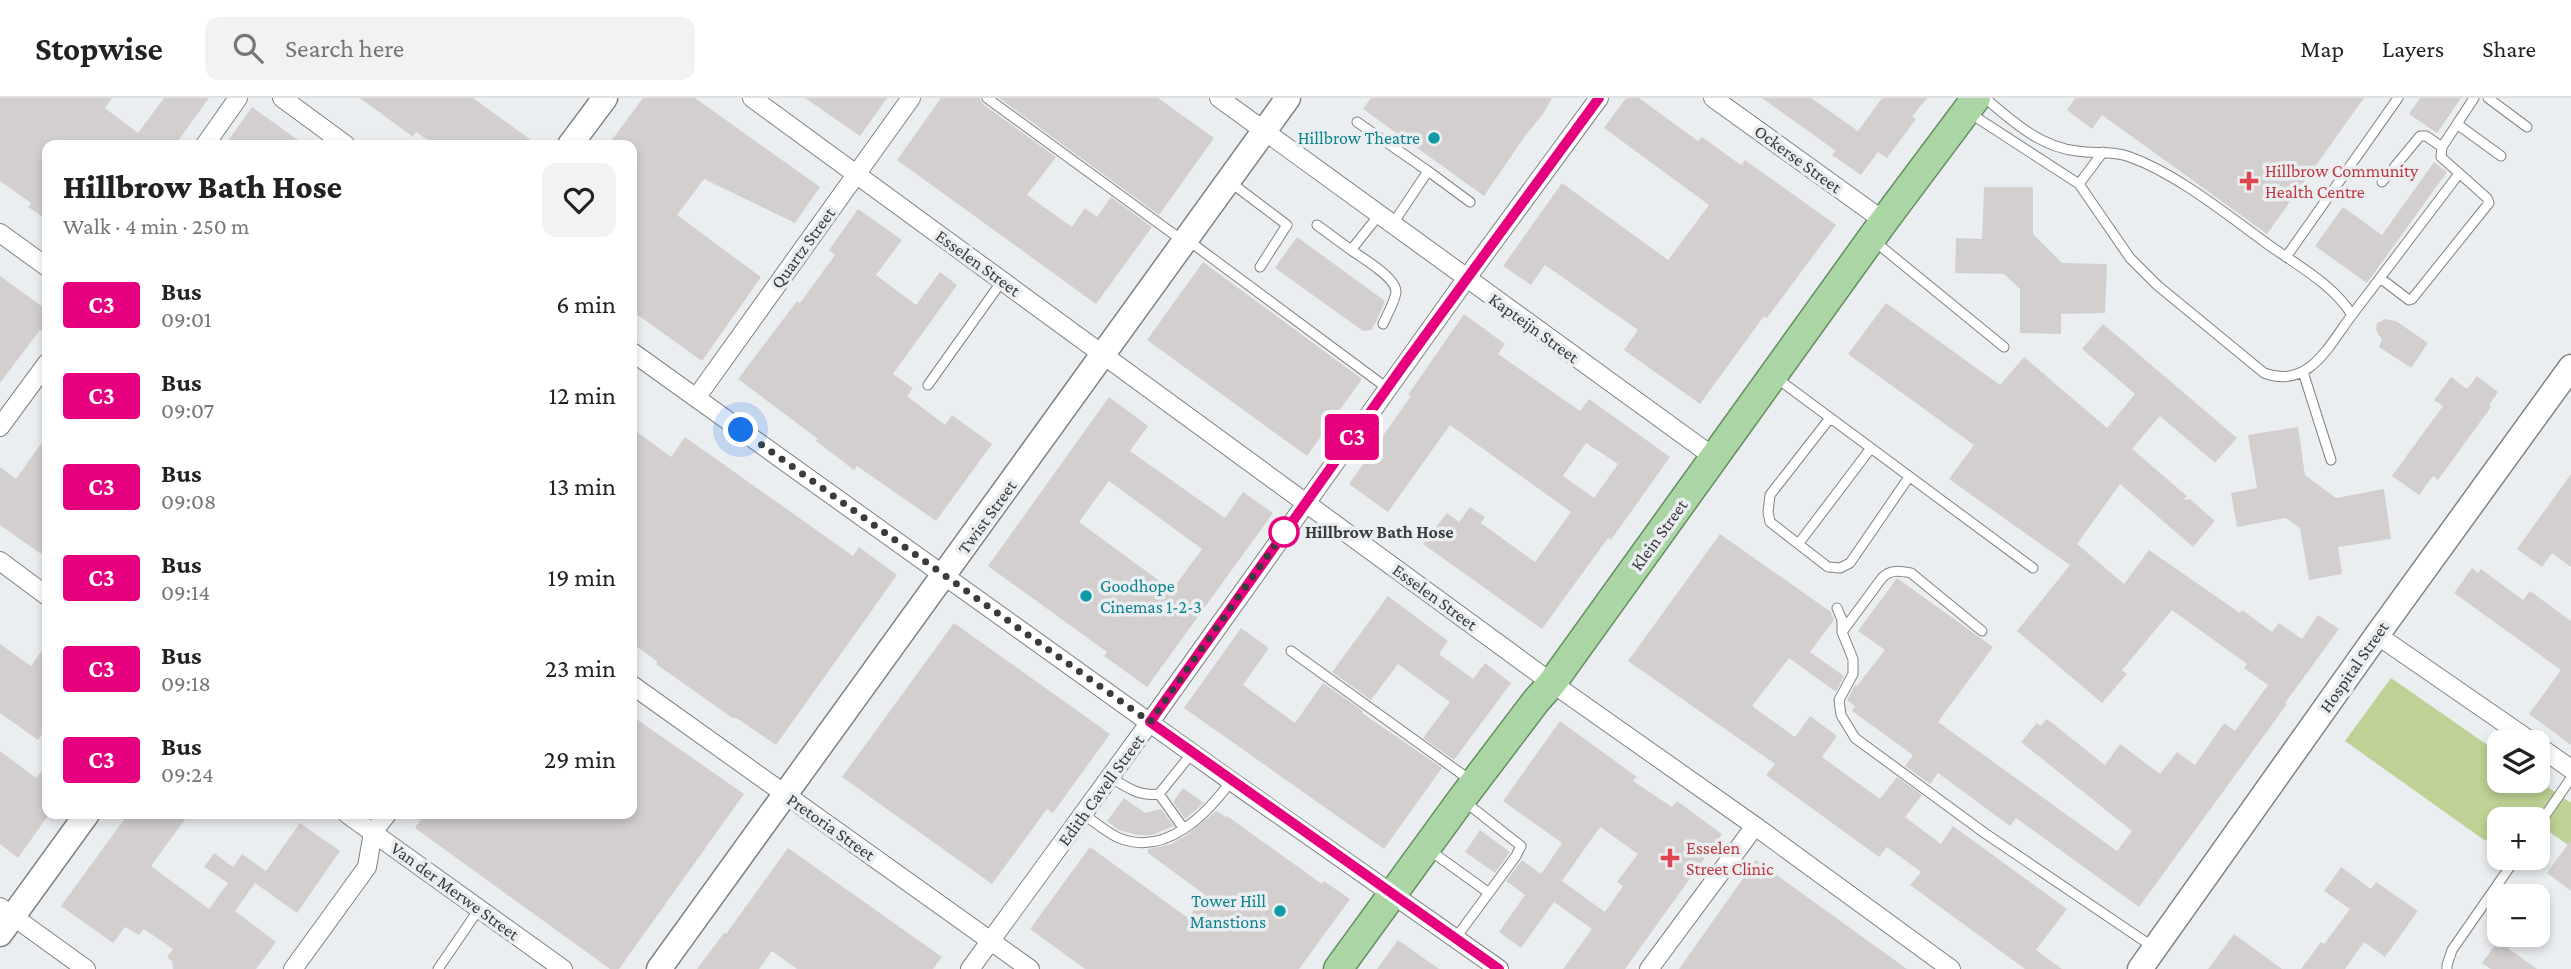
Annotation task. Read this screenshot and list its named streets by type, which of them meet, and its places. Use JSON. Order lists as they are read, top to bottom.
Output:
{
  "streets": {
    "main road": ["Klein Street"],
    "street": [
      "Ockerse Street",
      "Quartz Street",
      "Esselen Street",
      "Kapteijn Street",
      "Twist Street",
      "Hospital Street",
      "Edith Cavell Street",
      "Pretoria Street",
      "Van der Merwe Street"
    ]
  },
  "crossings": [
    ["Ockerse Street", "Klein Street"],
    ["Quartz Street", "Esselen Street"],
    ["Esselen Street", "Twist Street"],
    ["Esselen Street", "Klein Street"],
    ["Esselen Street", "Edith Cavell Street"],
    ["Kapteijn Street", "Twist Street"],
    ["Kapteijn Street", "Klein Street"],
    ["Kapteijn Street", "Edith Cavell Street"],
    ["Twist Street", "Pretoria Street"],
    ["Edith Cavell Street", "Pretoria Street"]
  ],
  "places": {
    "other": [
      "Hillbrow Theatre",
      "Hillbrow Bath Hose",
      "Goodhope Cinemas 1-2-3",
      "Tower Hill Manstions"
    ],
    "health": ["Hillbrow Community Health Centre", "Esselen Street Clinic"]
  },
  "lines": ["bus line C3"],
  "page": {
    "header": "Stopwise",
    "search": "Search here",
    "nav": ["Map", "Layers", "Share"],
    "on_map": "C3",
    "heading": ["Hillbrow Bath Hose", "Walk · 4 min · 250 m"],
    "list": [
      {
        "mark": "C3",
        "name": "Bus",
        "note": "09:01",
        "value": "6 min"
      },
      {
        "mark": "C3",
        "name": "Bus",
        "note": "09:07",
        "value": "12 min"
      },
      {
        "mark": "C3",
        "name": "Bus",
        "note": "09:08",
        "value": "13 min"
      },
      {
        "mark": "C3",
        "name": "Bus",
        "note": "09:14",
        "value": "19 min"
      },
      {
        "mark": "C3",
        "name": "Bus",
        "note": "09:18",
        "value": "23 min"
      },
      {
        "mark": "C3",
        "name": "Bus",
        "note": "09:24",
        "value": "29 min"
      }
    ],
    "map_buttons": ["+", "−"]
  }
}
